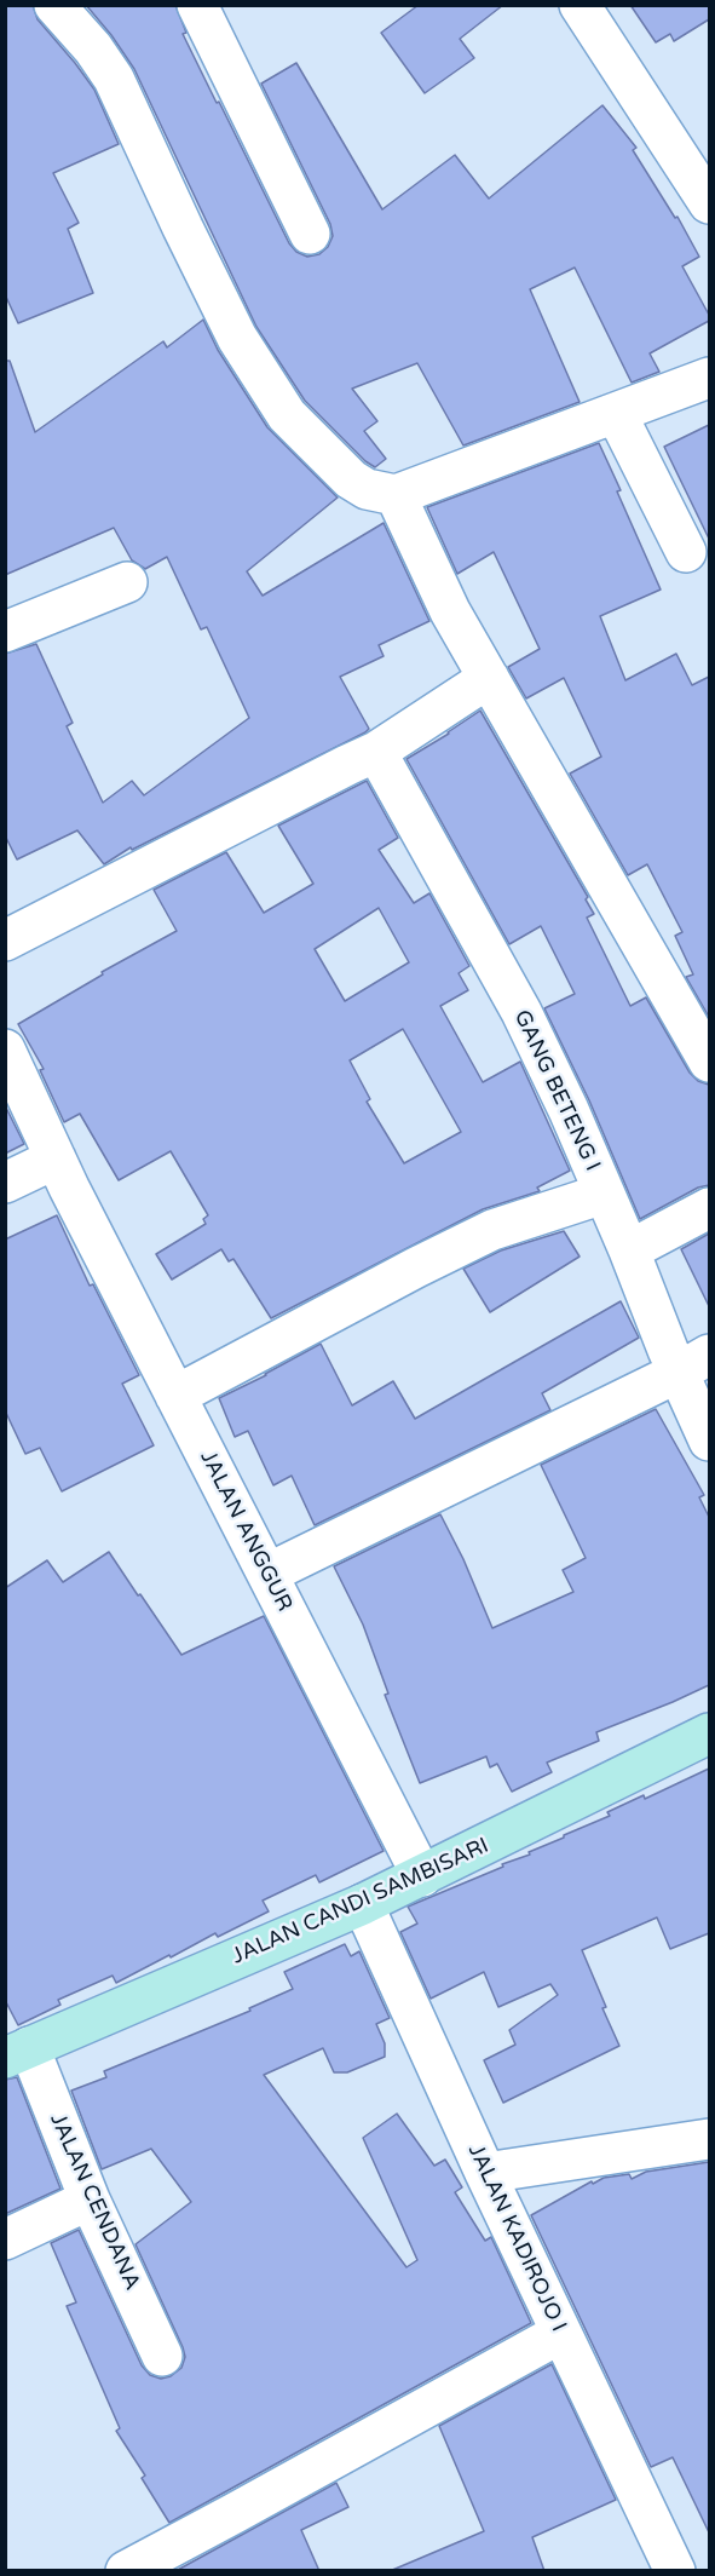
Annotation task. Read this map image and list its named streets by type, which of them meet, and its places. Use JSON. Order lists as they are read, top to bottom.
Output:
{
  "streets": {
    "street": [
      "GANG BETENG I",
      "JALAN ANGGUR",
      "JALAN CANDI SAMBISARI",
      "JALAN CENDANA",
      "JALAN KADIROJO I"
    ]
  },
  "crossings": [
    ["JALAN ANGGUR", "JALAN CANDI SAMBISARI"],
    ["JALAN CANDI SAMBISARI", "JALAN CENDANA"],
    ["JALAN CANDI SAMBISARI", "JALAN KADIROJO I"]
  ]
}
